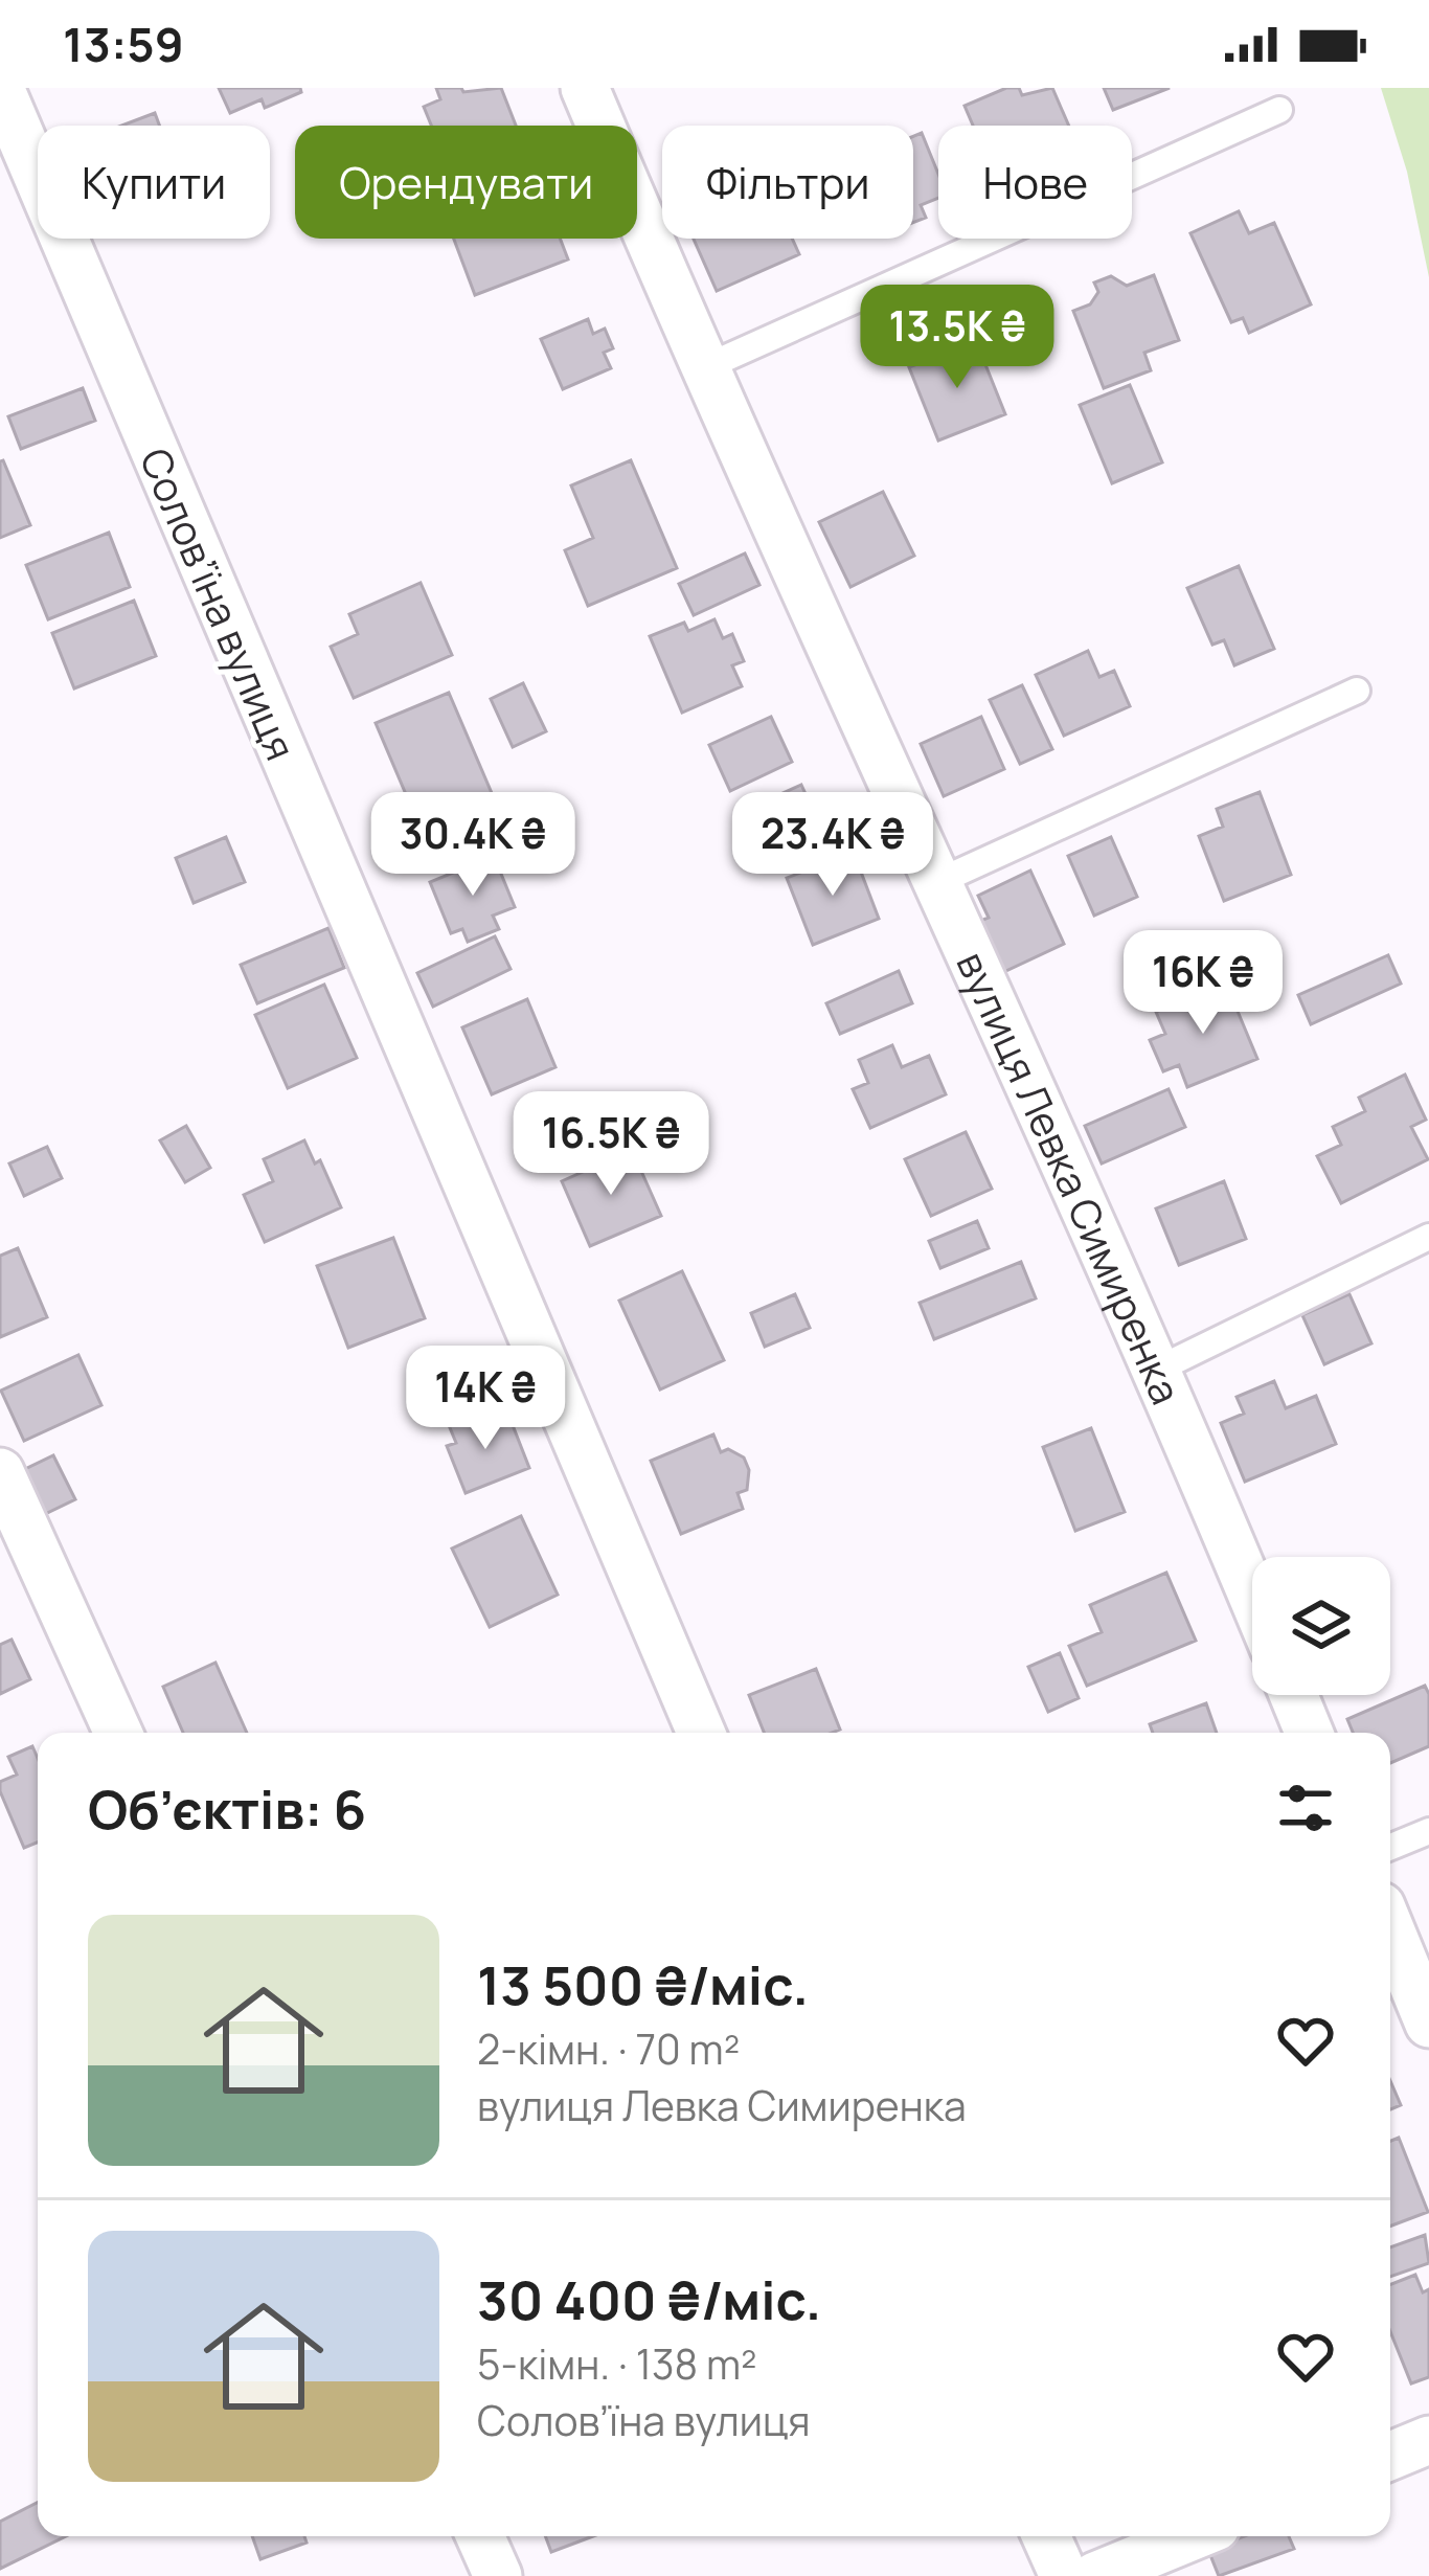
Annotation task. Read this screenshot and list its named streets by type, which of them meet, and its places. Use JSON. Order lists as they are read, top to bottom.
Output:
{
  "streets": {
    "street": ["Соловʼїна вулиця", "вулиця Левка Симиренка"]
  },
  "page": {
    "status": "13:59",
    "chip": [
      "Купити",
      "Орендувати",
      "Фільтри",
      "Нове"
    ],
    "price": [
      "13.5K ₴",
      "30.4K ₴",
      "23.4K ₴",
      "16K ₴",
      "16.5K ₴",
      "14K ₴"
    ],
    "heading": "Об’єктів: 6",
    "list": [
      {
        "name": "13 500 ₴/міс.",
        "note": "2-кімн. · 70 m² · вулиця Левка Симиренка"
      },
      {
        "name": "30 400 ₴/міс.",
        "note": "5-кімн. · 138 m² · Соловʼїна вулиця"
      }
    ]
  }
}
